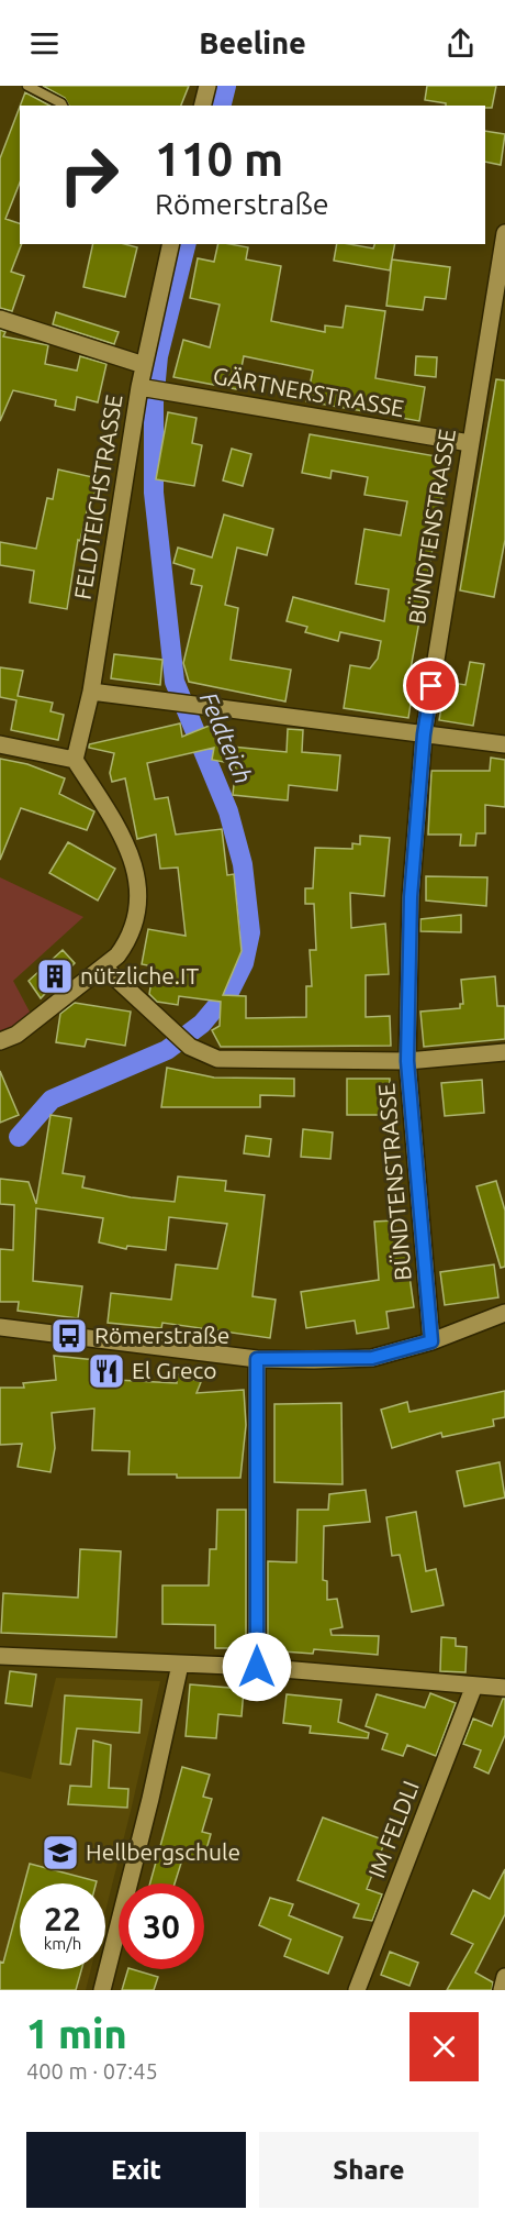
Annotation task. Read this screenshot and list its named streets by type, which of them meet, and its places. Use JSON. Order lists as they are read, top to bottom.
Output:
{
  "streets": {
    "street": [
      "GÄRTNERSTRASSE",
      "FELDTEICHSTRASSE",
      "BÜNDTENSTRASSE",
      "IM FELDLI"
    ]
  },
  "crossings": [
    ["GÄRTNERSTRASSE", "FELDTEICHSTRASSE"],
    ["GÄRTNERSTRASSE", "BÜNDTENSTRASSE"]
  ],
  "water": ["Feldteich"],
  "places": {
    "building": ["nützliche.IT"],
    "bus stop": ["Römerstraße"],
    "restaurant": ["El Greco"],
    "school or university": ["Hellbergschule"]
  },
  "page": {
    "header": "Beeline",
    "turn": ["110 m", "Römerstraße"],
    "speed": "22 km/h",
    "limit": "30",
    "heading": ["1 min", "400 m · 07:45"],
    "buttons": ["Exit", "Share"]
  }
}
